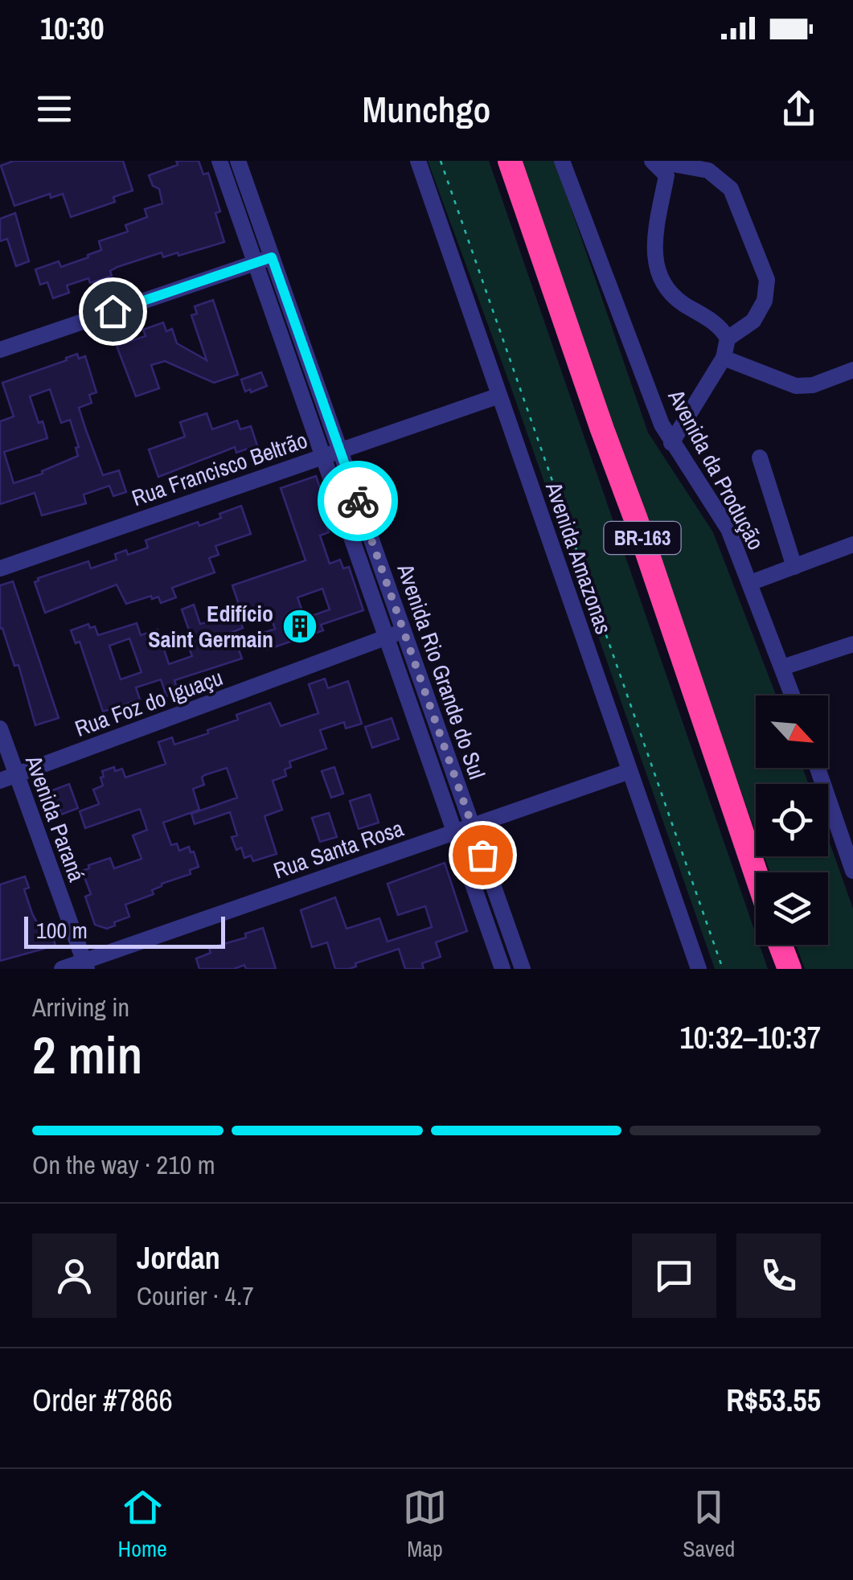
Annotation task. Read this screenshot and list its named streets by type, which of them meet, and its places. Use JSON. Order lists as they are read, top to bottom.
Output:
{
  "streets": {
    "highway": ["BR-163"],
    "street": [
      "Rua Francisco Beltrão",
      "Avenida da Produção",
      "Avenida Amazonas",
      "Avenida Rio Grande do Sul",
      "Rua Foz do Iguaçu",
      "Avenida Paraná",
      "Rua Santa Rosa"
    ]
  },
  "crossings": [
    ["Rua Francisco Beltrão", "Avenida Amazonas"],
    ["Rua Francisco Beltrão", "Avenida Rio Grande do Sul"],
    ["Avenida Amazonas", "Rua Santa Rosa"],
    ["Avenida Rio Grande do Sul", "Rua Foz do Iguaçu"],
    ["Avenida Rio Grande do Sul", "Rua Santa Rosa"],
    ["Rua Foz do Iguaçu", "Avenida Paraná"],
    ["Avenida Paraná", "Rua Santa Rosa"]
  ],
  "places": {
    "building": ["Edifício Saint Germain"]
  },
  "scale_bar": "100 m",
  "north": "bottom right",
  "page": {
    "status": "10:30",
    "header": "Munchgo",
    "scale": "100 m",
    "heading": ["2 min", "Arriving in", "10:32–10:37"],
    "panel": [
      "Jordan",
      "Courier · 4.7",
      "Order #7866",
      "R$53.55"
    ],
    "bar": "On the way · 210 m",
    "tabs": ["Home", "Map", "Saved"]
  }
}
